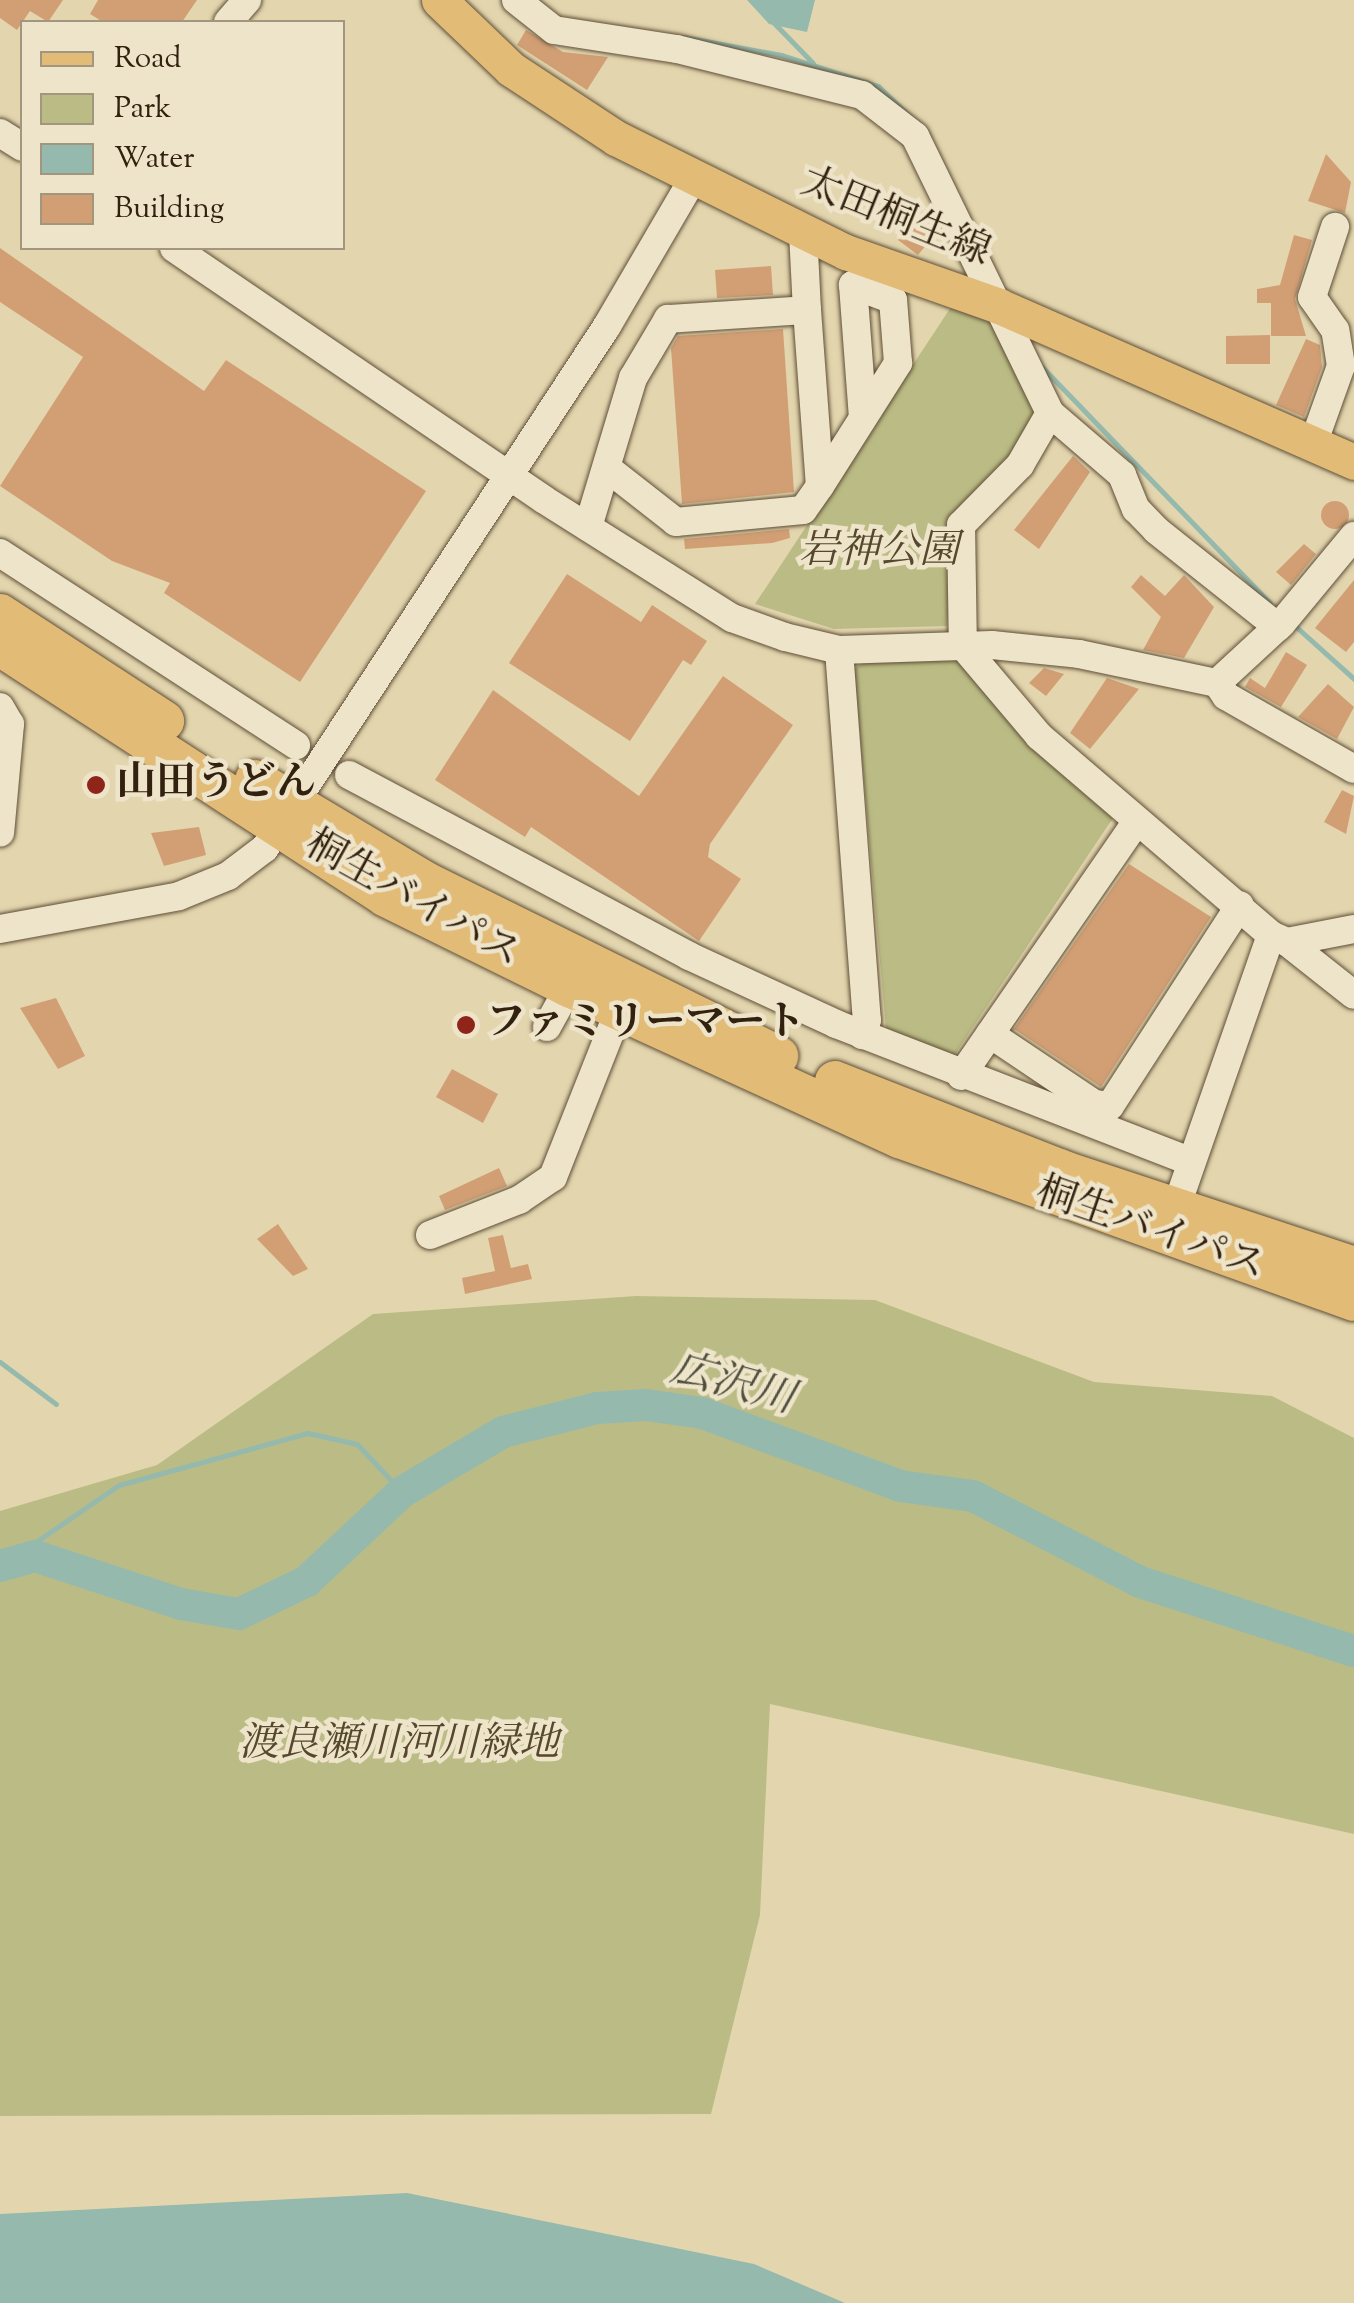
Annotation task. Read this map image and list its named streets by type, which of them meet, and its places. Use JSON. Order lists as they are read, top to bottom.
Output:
{
  "streets": {
    "highway": ["桐生バイパス"],
    "main road": ["太田桐生線"]
  },
  "water": ["広沢川"],
  "parks": ["岩神公園", "渡良瀬川河川緑地"],
  "places": ["山田うどん", "ファミリーマート"],
  "legend": [
    "Road",
    "Park",
    "Water",
    "Building"
  ]
}
